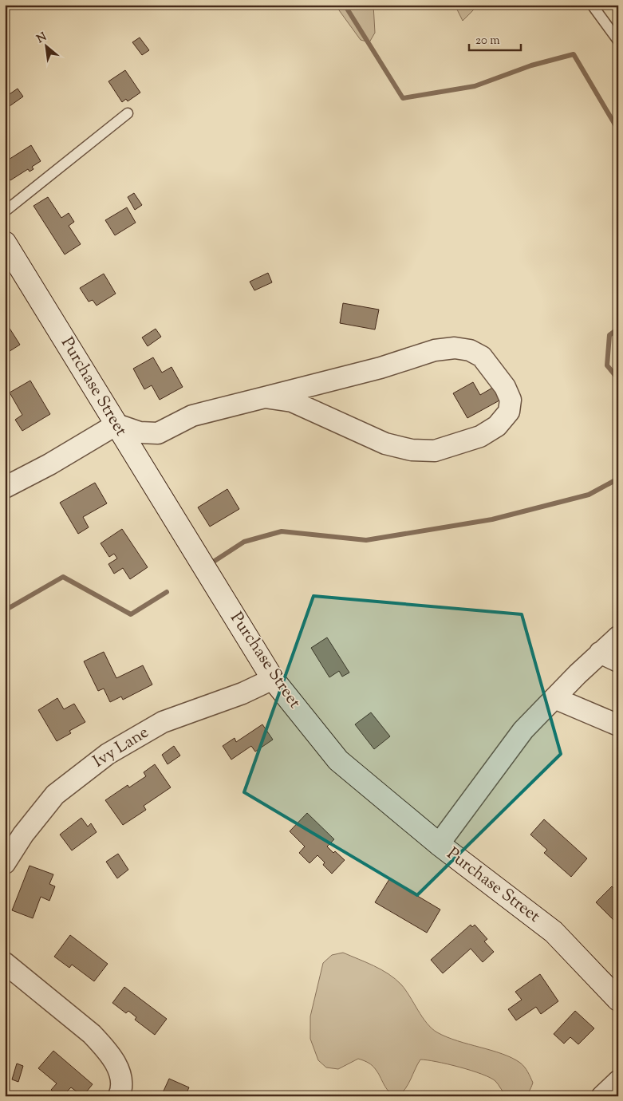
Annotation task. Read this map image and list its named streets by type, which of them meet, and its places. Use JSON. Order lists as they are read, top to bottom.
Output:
{
  "streets": {
    "main road": ["Purchase Street"],
    "street": ["Ivy Lane"]
  },
  "crossings": [
    ["Purchase Street", "Ivy Lane"]
  ],
  "scale_bar": "20 m",
  "north": "top left"
}
